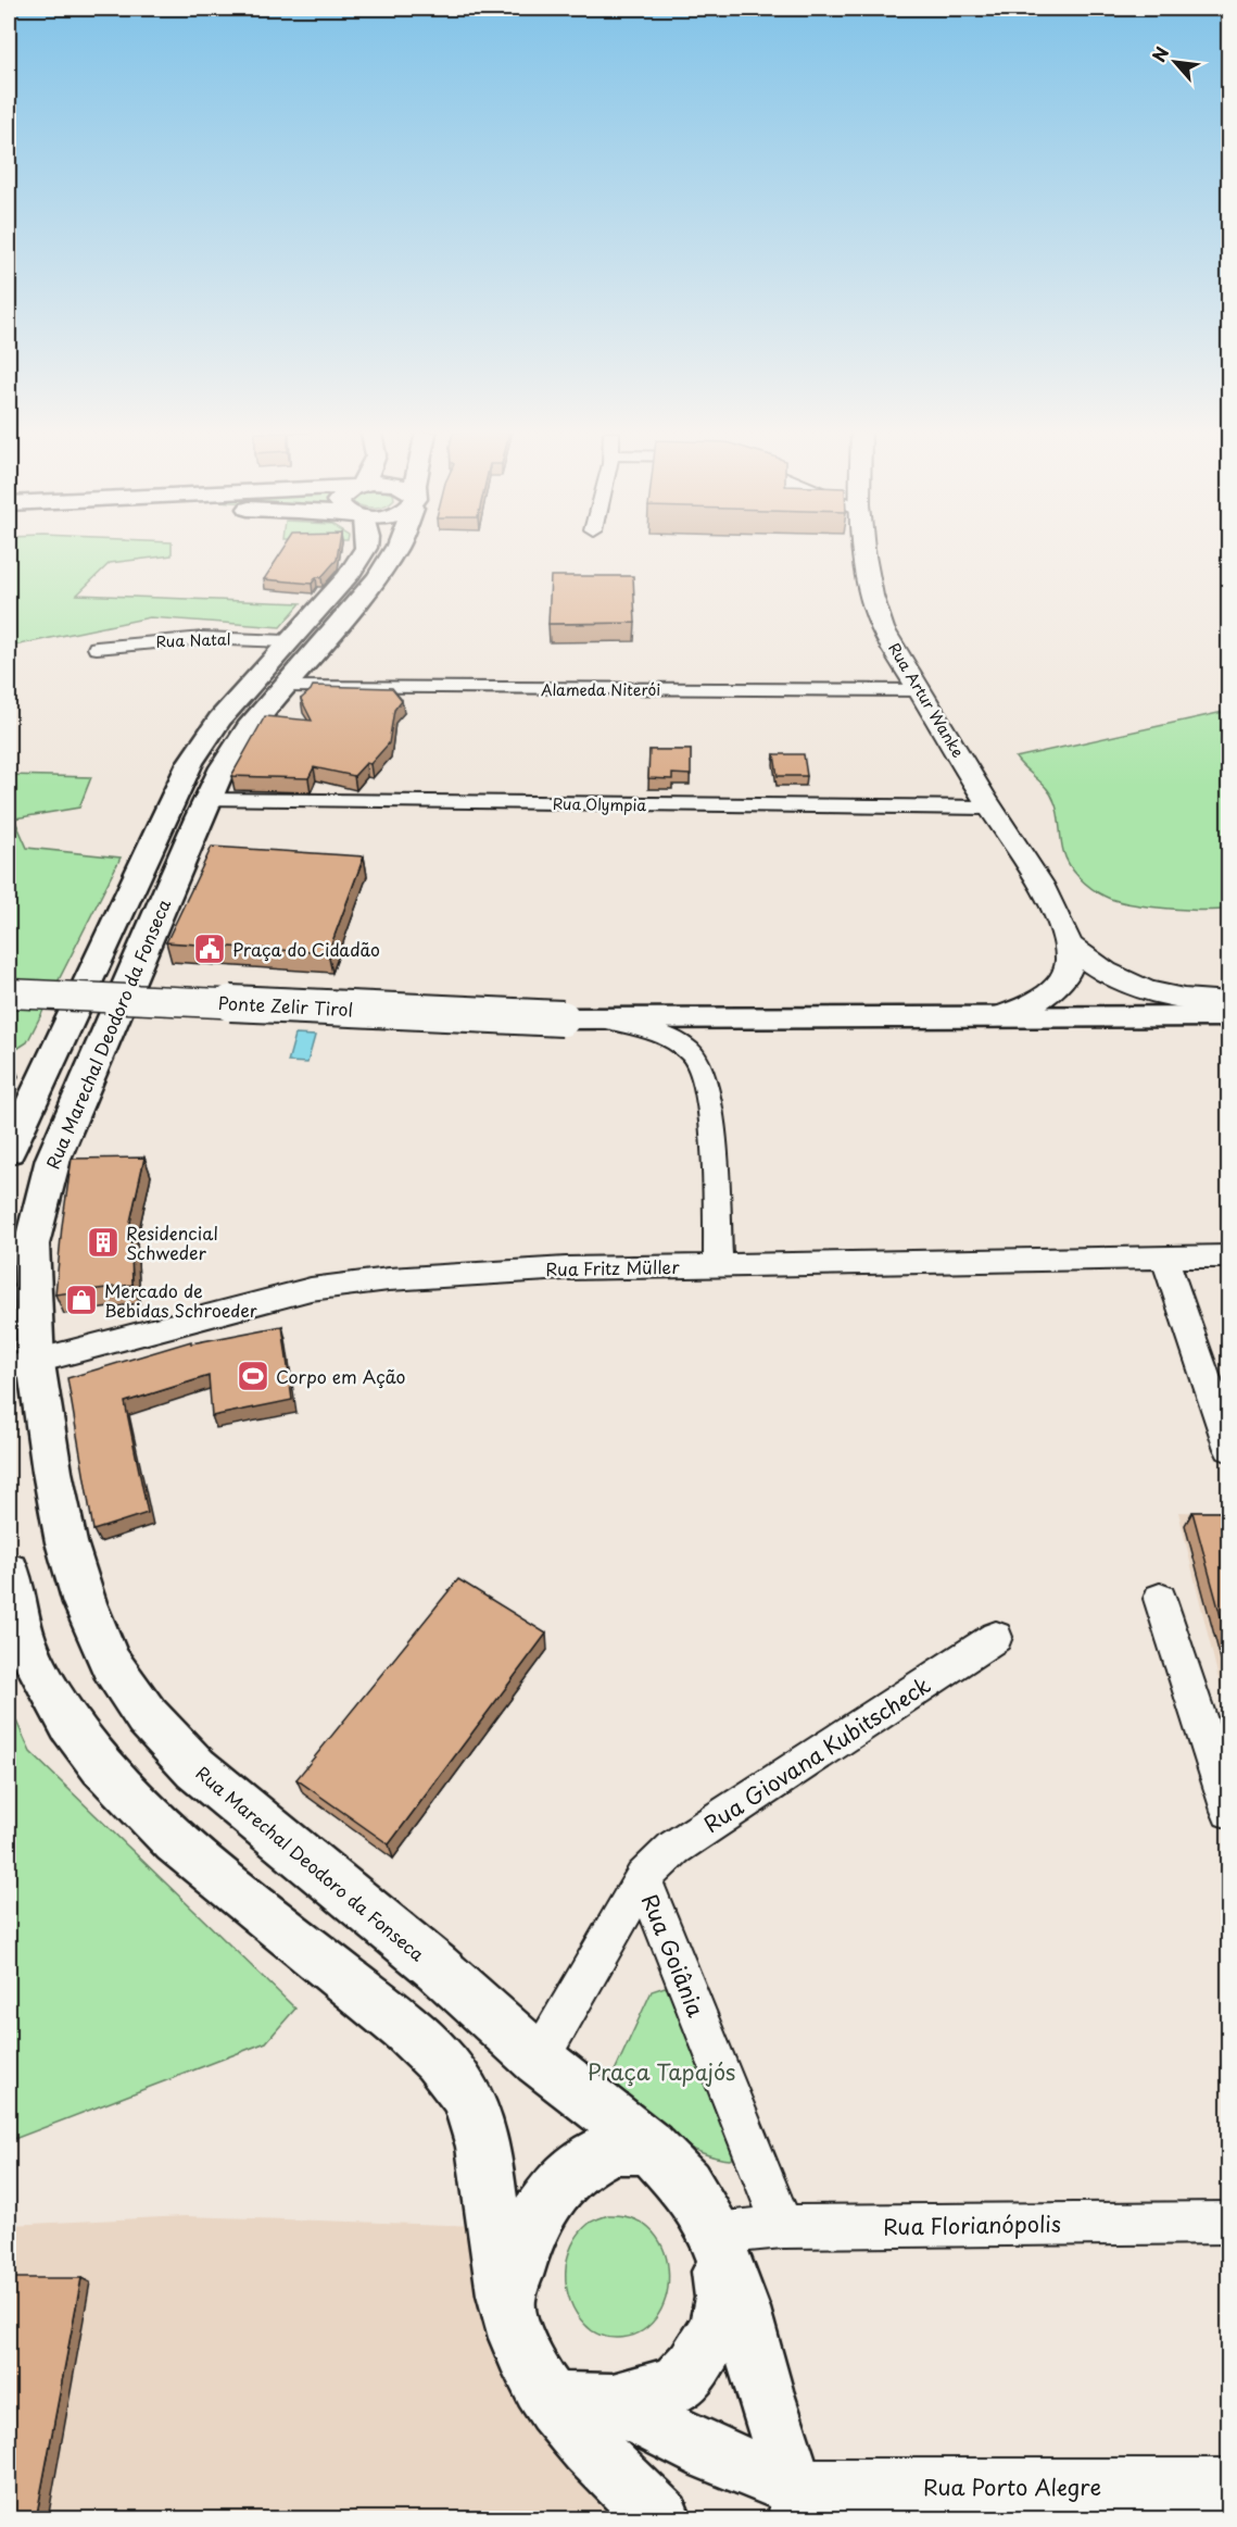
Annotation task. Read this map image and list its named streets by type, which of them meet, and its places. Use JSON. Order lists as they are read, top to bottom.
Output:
{
  "streets": {
    "main road": ["Ponte Zelir Tirol", "Rua Marechal Deodoro da Fonseca"],
    "street": [
      "Rua Natal",
      "Alameda Niterói",
      "Rua Artur Wanke",
      "Rua Olympia",
      "Rua Fritz Müller",
      "Rua Giovana Kubitscheck",
      "Rua Goiânia",
      "Rua Florianópolis",
      "Rua Porto Alegre"
    ]
  },
  "crossings": [
    ["Rua Natal", "Rua Marechal Deodoro da Fonseca"],
    ["Alameda Niterói", "Rua Artur Wanke"],
    ["Alameda Niterói", "Rua Marechal Deodoro da Fonseca"],
    ["Rua Artur Wanke", "Rua Olympia"],
    ["Rua Olympia", "Rua Marechal Deodoro da Fonseca"],
    ["Rua Marechal Deodoro da Fonseca", "Rua Fritz Müller"],
    ["Rua Marechal Deodoro da Fonseca", "Rua Goiânia"],
    ["Rua Marechal Deodoro da Fonseca", "Rua Florianópolis"],
    ["Rua Marechal Deodoro da Fonseca", "Rua Porto Alegre"],
    ["Rua Giovana Kubitscheck", "Rua Goiânia"],
    ["Rua Goiânia", "Rua Florianópolis"]
  ],
  "parks": ["Praça Tapajós"],
  "places": {
    "public building": ["Praça do Cidadão"],
    "building": ["Residencial Schweder"],
    "shop": ["Mercado de Bebidas Schroeder"],
    "sports": ["Corpo em Ação"]
  },
  "north": "top left"
}
